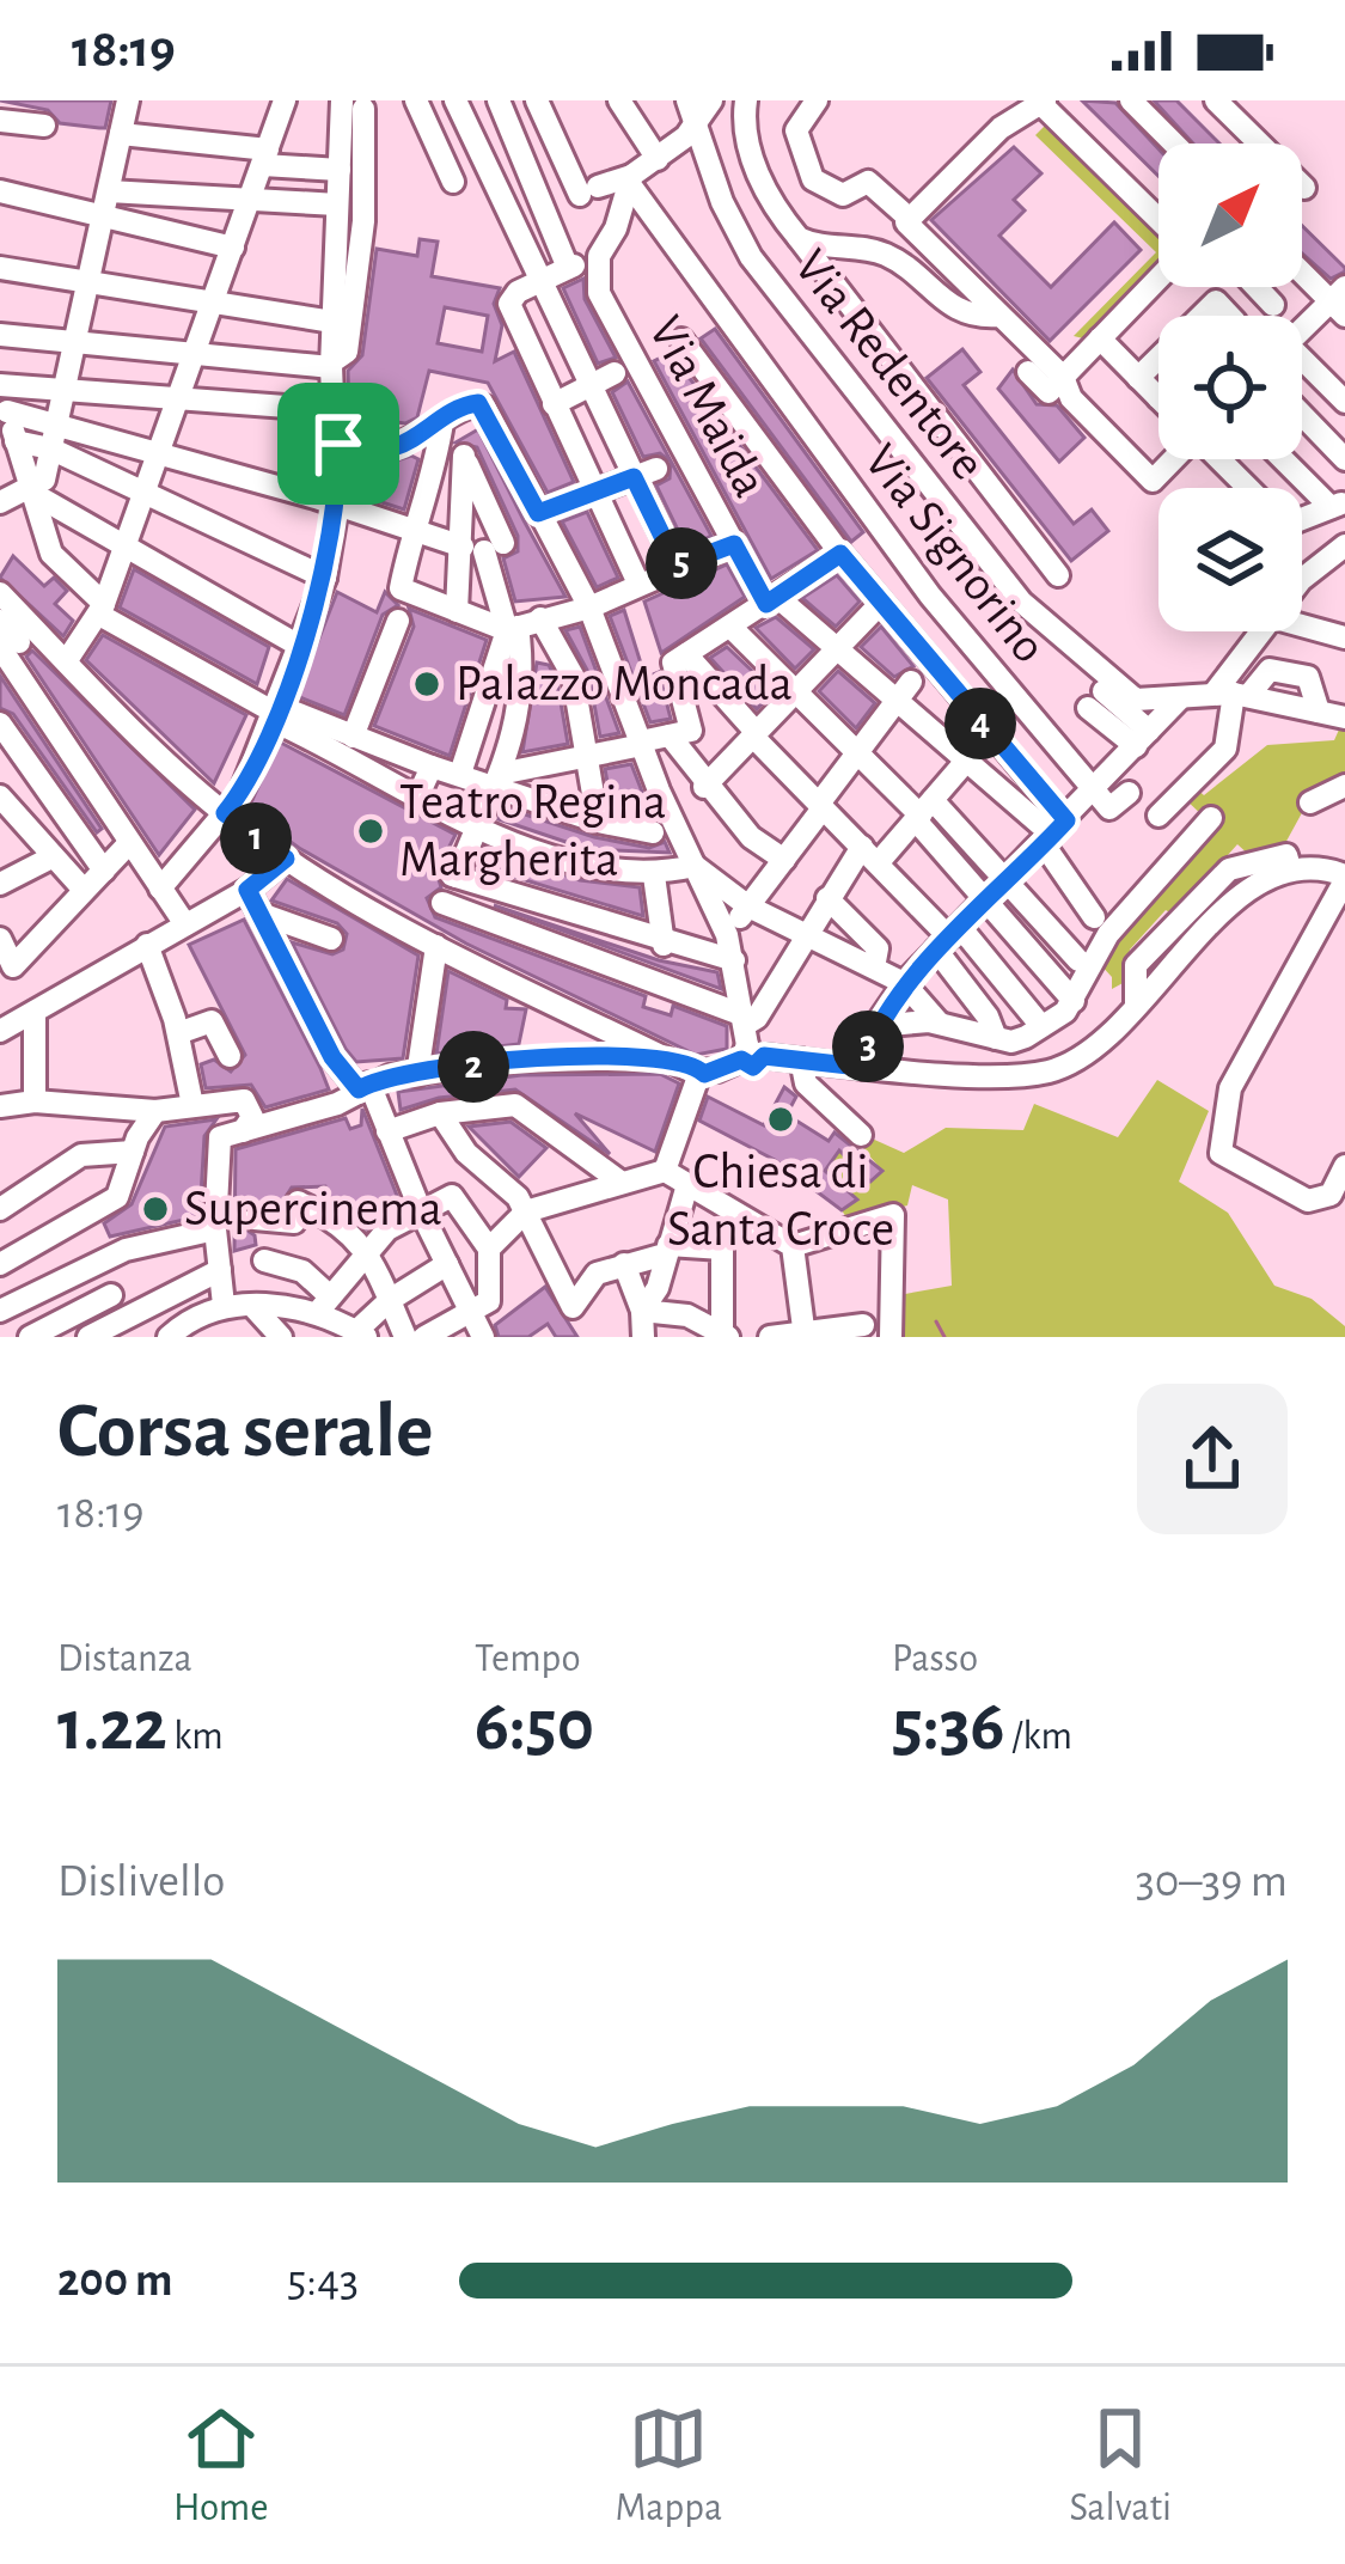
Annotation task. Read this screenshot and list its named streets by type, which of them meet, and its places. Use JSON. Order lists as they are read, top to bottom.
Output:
{
  "streets": {
    "street": ["Via Redentore", "Via Maida", "Via Signorino"]
  },
  "crossings": [
    ["Via Maida", "Via Signorino"]
  ],
  "places": [
    "Palazzo Moncada",
    "Teatro Regina Margherita",
    "Chiesa di Santa Croce",
    "Supercinema"
  ],
  "north": "top right",
  "page": {
    "status": "18:19",
    "pins": [
      "5",
      "4",
      "1",
      "3",
      "2"
    ],
    "heading": ["Corsa serale", "18:19"],
    "stats": [
      ["Distanza", "1.22 km"],
      ["Tempo", "6:50"],
      ["Passo", "5:36 /km"]
    ],
    "chart": ["Dislivello", "30–39 m"],
    "list": [
      {
        "name": "200 m",
        "note": "5:43"
      }
    ],
    "tabs": ["Home", "Mappa", "Salvati"]
  }
}
